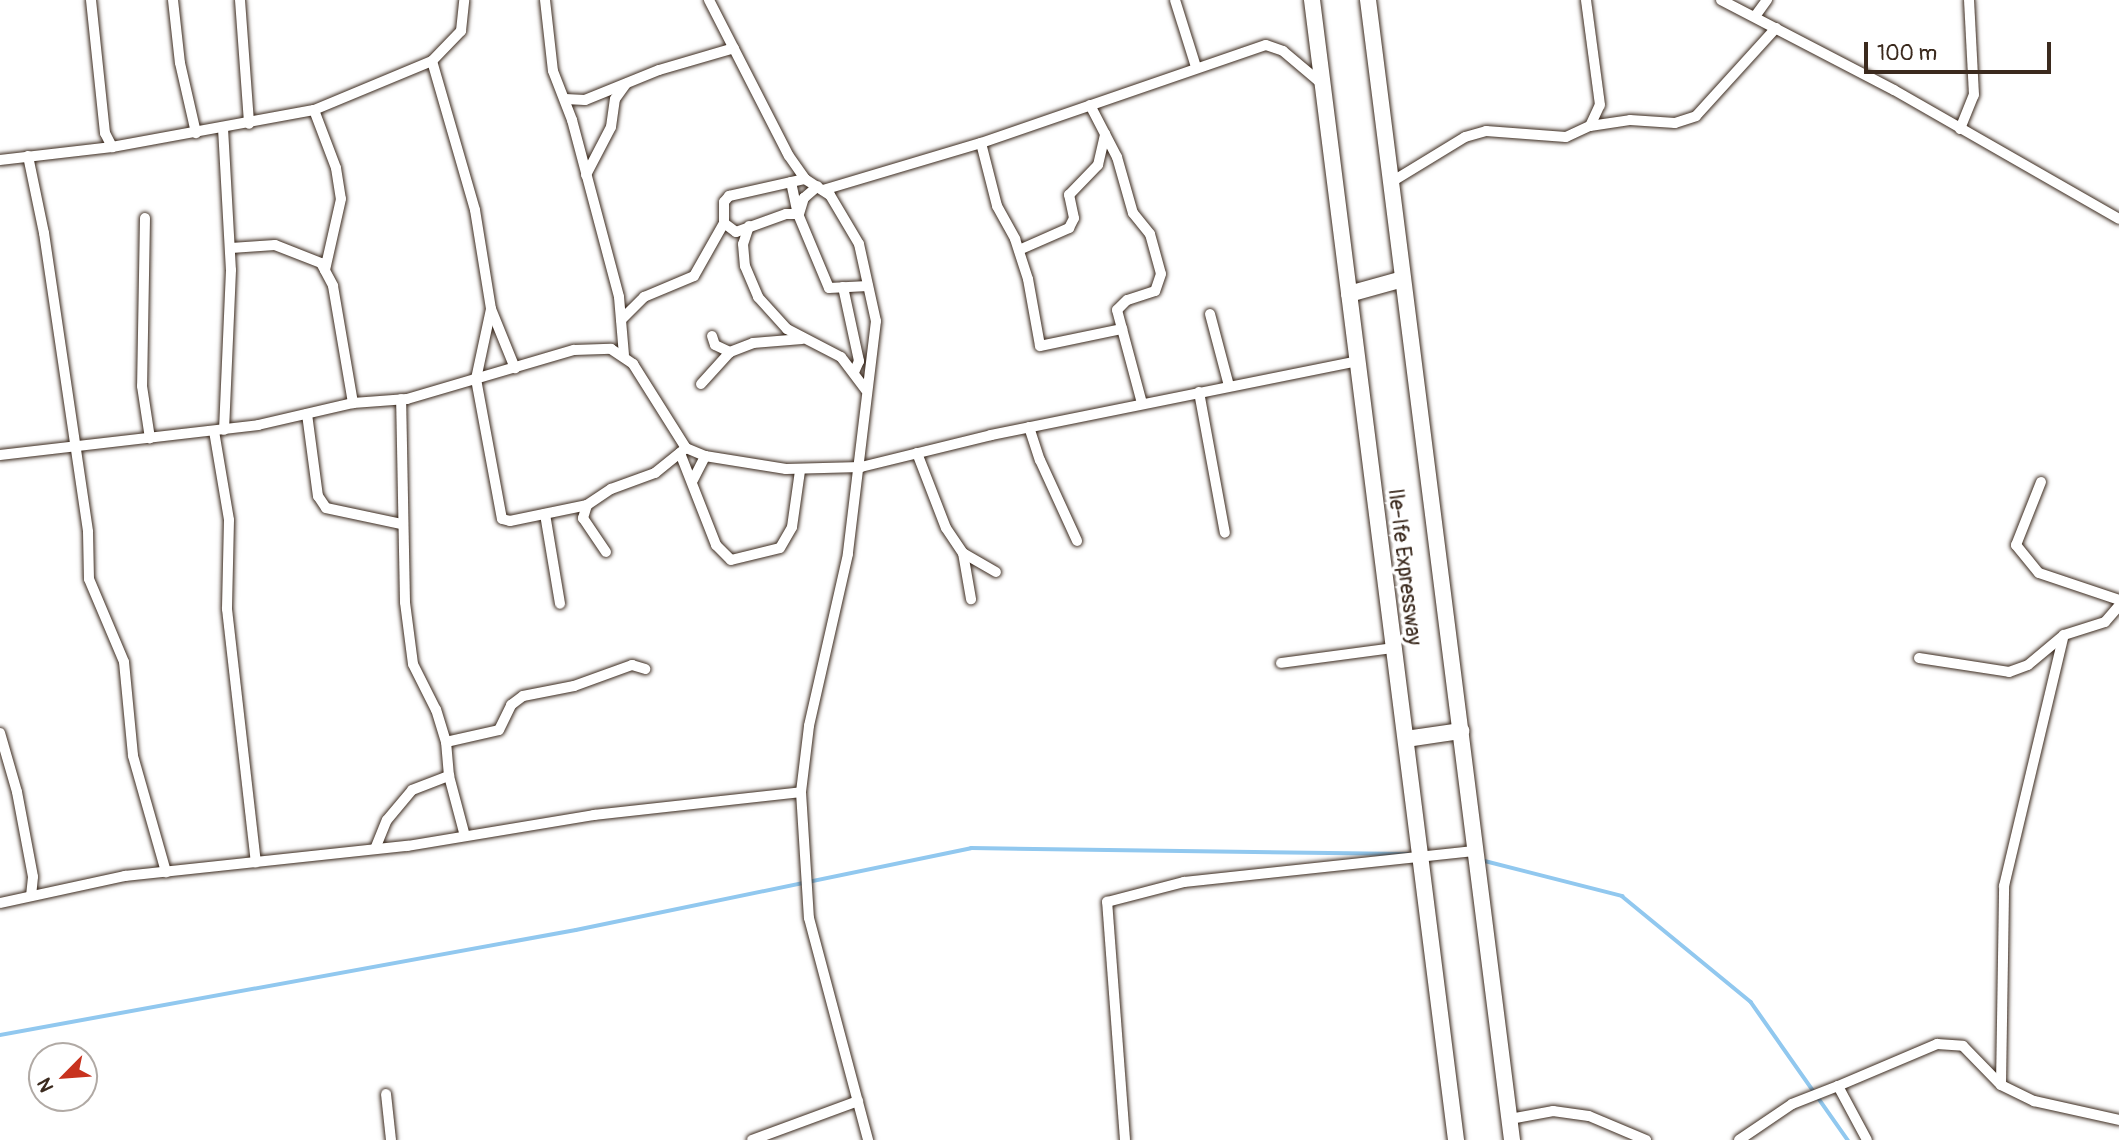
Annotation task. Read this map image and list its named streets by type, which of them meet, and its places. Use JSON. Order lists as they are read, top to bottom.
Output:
{
  "streets": {
    "highway": ["Ile-Ife Expressway"]
  },
  "scale_bar": "100 m",
  "north": "bottom left"
}
